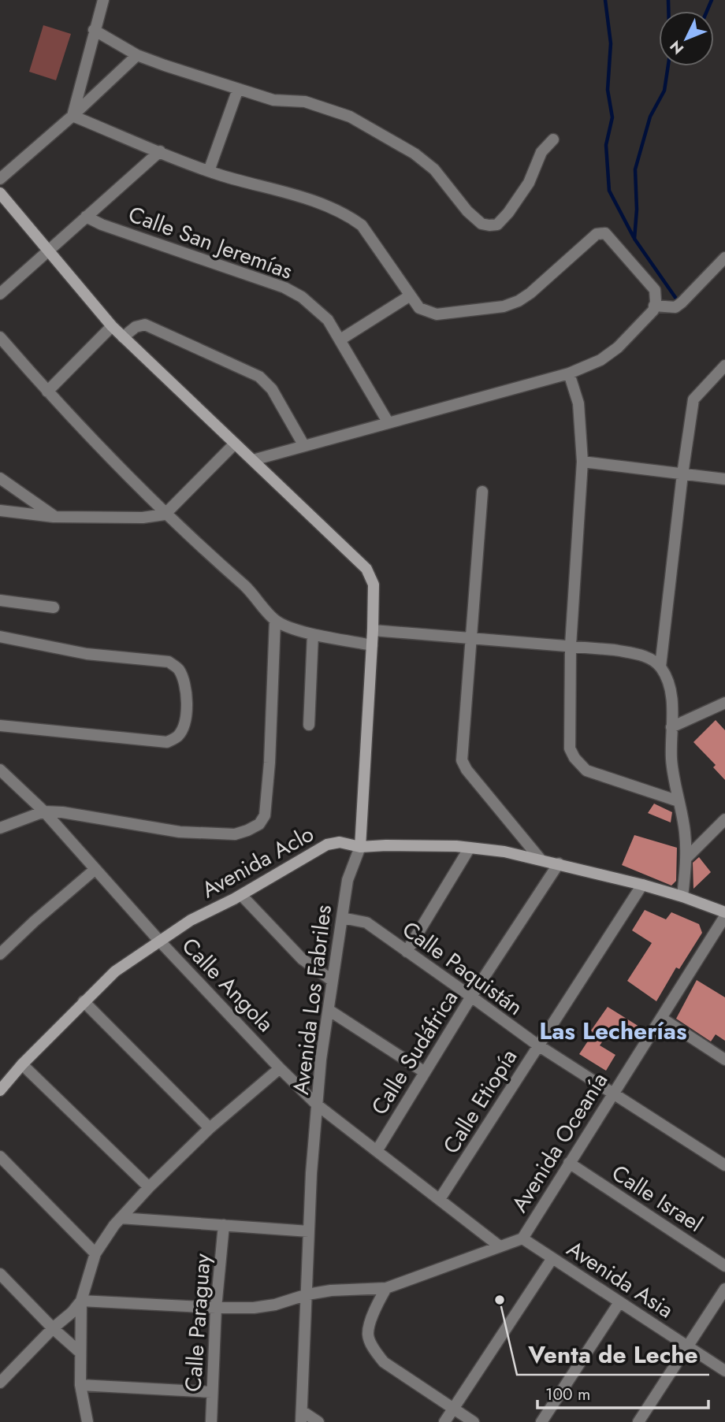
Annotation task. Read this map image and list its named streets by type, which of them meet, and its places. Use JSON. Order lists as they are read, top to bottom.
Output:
{
  "streets": {
    "street": [
      "Calle San Jeremías",
      "Avenida Aclo",
      "Calle Paquistán",
      "Calle Angola",
      "Avenida Los Fabriles",
      "Calle Sudáfrica",
      "Calle Etiopía",
      "Avenida Oceanía",
      "Calle Israel",
      "Avenida Asia",
      "Calle Paraguay"
    ]
  },
  "crossings": [
    ["Avenida Aclo", "Calle Angola"],
    ["Avenida Aclo", "Avenida Los Fabriles"],
    ["Avenida Aclo", "Calle Sudáfrica"],
    ["Avenida Aclo", "Calle Etiopía"],
    ["Avenida Aclo", "Avenida Oceanía"],
    ["Calle Paquistán", "Avenida Los Fabriles"],
    ["Calle Paquistán", "Calle Sudáfrica"],
    ["Calle Paquistán", "Calle Etiopía"],
    ["Calle Paquistán", "Avenida Oceanía"],
    ["Calle Angola", "Avenida Los Fabriles"],
    ["Calle Angola", "Calle Sudáfrica"],
    ["Calle Angola", "Calle Etiopía"],
    ["Calle Angola", "Avenida Oceanía"],
    ["Avenida Los Fabriles", "Avenida Oceanía"],
    ["Avenida Oceanía", "Calle Israel"],
    ["Avenida Oceanía", "Avenida Asia"],
    ["Avenida Oceanía", "Calle Paraguay"]
  ],
  "districts": ["Las Lecherías"],
  "places": ["Venta de Leche"],
  "scale_bar": "100 m",
  "north": "bottom left"
}
